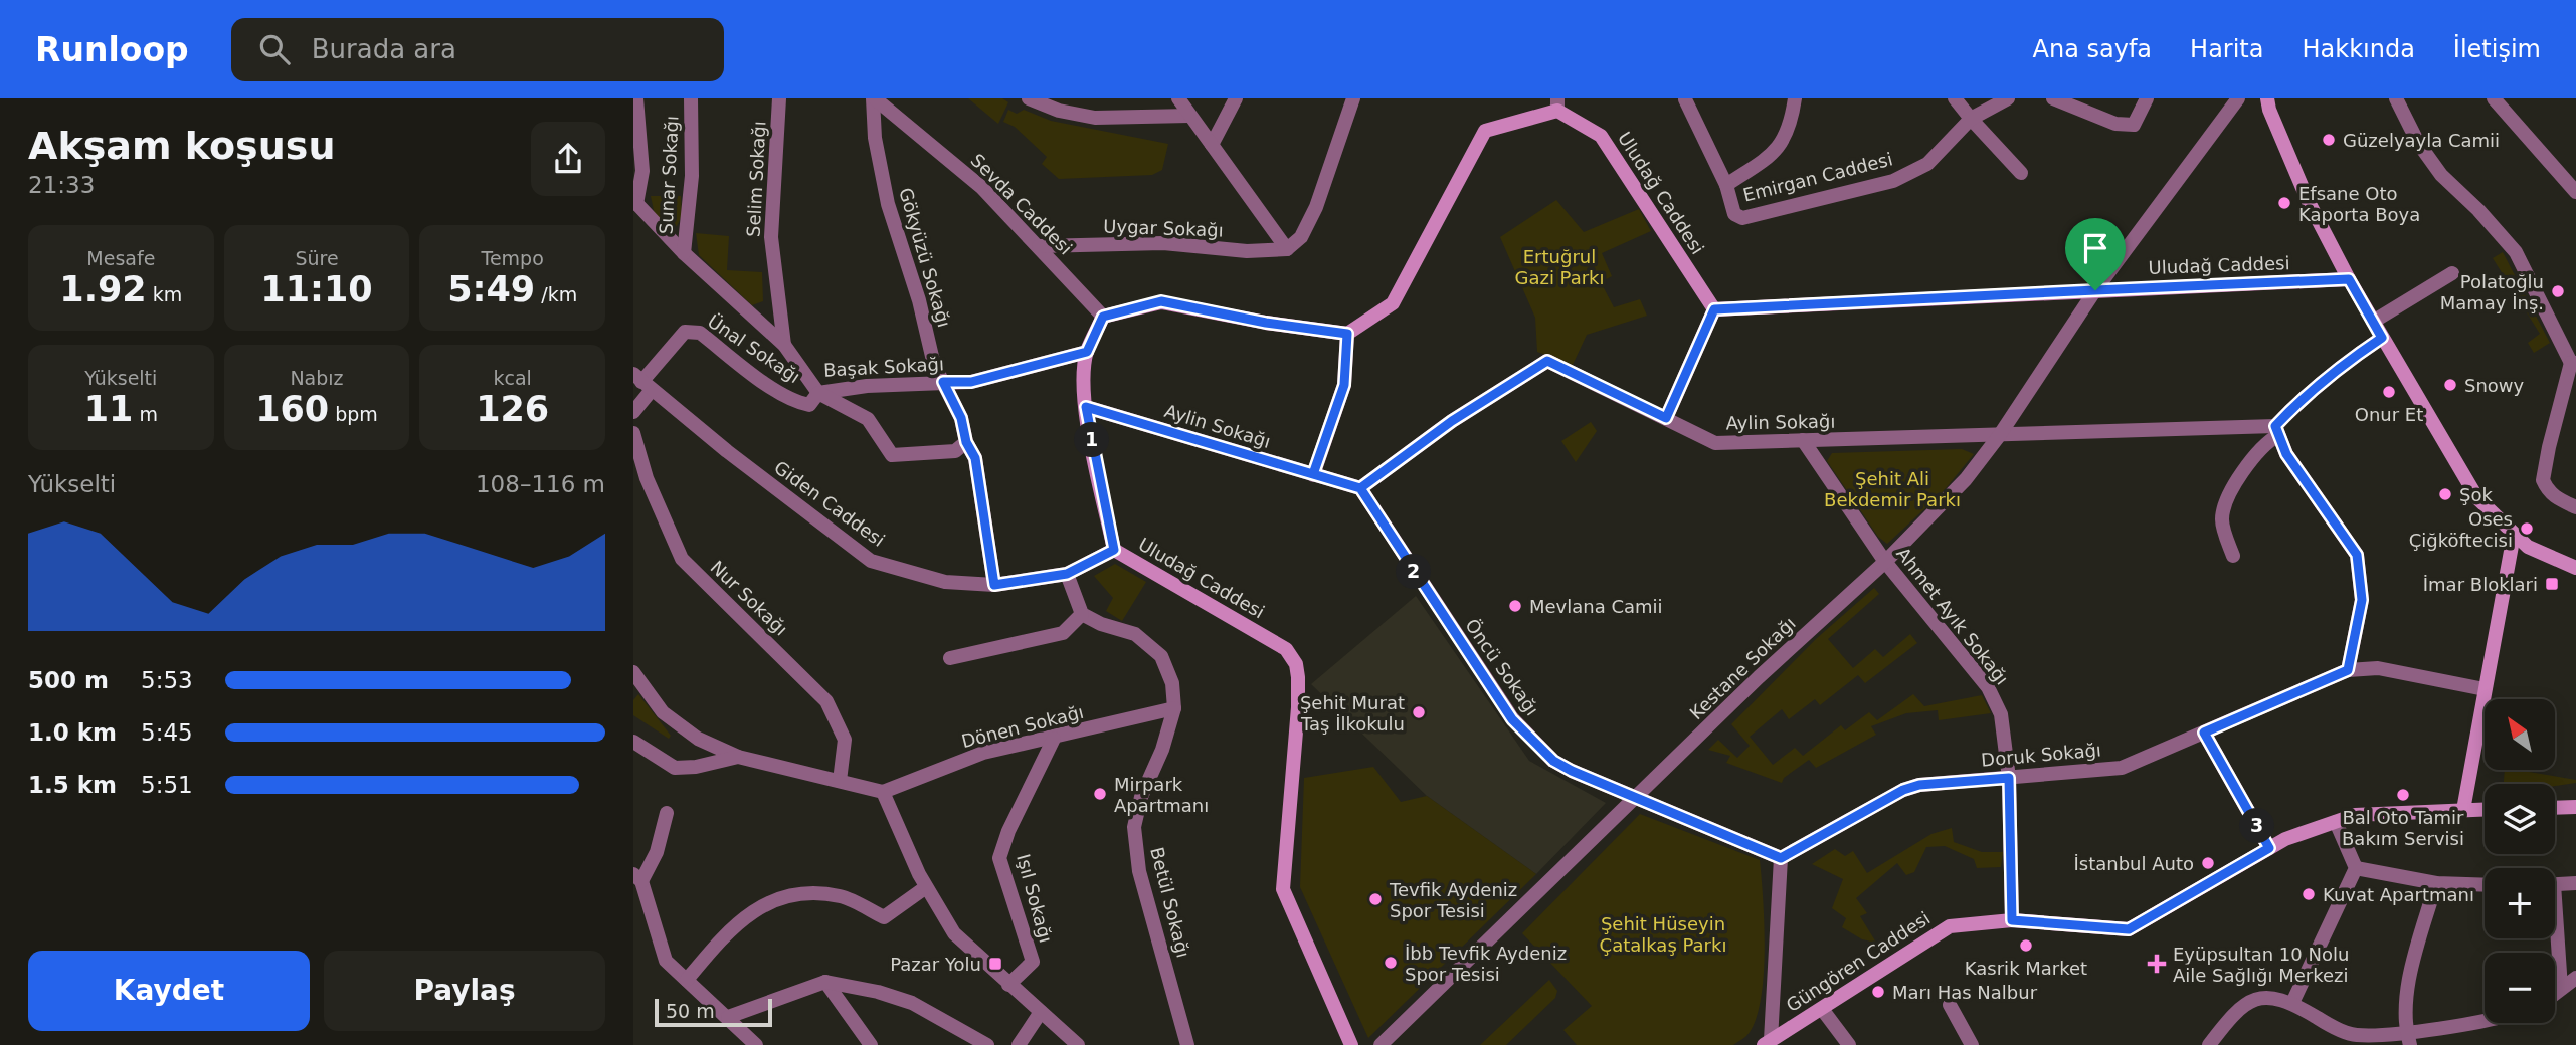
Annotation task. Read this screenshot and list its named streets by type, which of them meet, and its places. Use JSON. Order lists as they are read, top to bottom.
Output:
{
  "streets": {
    "main road": ["Uludağ Caddesi", "Güngören Caddesi"],
    "street": [
      "Sunar Sokağı",
      "Emirgan Caddesi",
      "Selim Sokağı",
      "Sevda Caddesi",
      "Uygar Sokağı",
      "Gökyüzü Sokağı",
      "Ünal Sokağı",
      "Başak Sokağı",
      "Aylin Sokağı",
      "Giden Caddesi",
      "Nur Sokağı",
      "Ahmet Ayık Sokağı",
      "Öncü Sokağı",
      "Kestane Sokağı",
      "Dönen Sokağı",
      "Doruk Sokağı",
      "Işıl Sokağı",
      "Betül Sokağı"
    ]
  },
  "crossings": [
    ["Sunar Sokağı", "Başak Sokağı"],
    ["Selim Sokağı", "Başak Sokağı"],
    ["Uludağ Caddesi", "Sevda Caddesi"],
    ["Uludağ Caddesi", "Başak Sokağı"],
    ["Uludağ Caddesi", "Aylin Sokağı"],
    ["Uludağ Caddesi", "Giden Caddesi"],
    ["Uludağ Caddesi", "Kestane Sokağı"],
    ["Sevda Caddesi", "Uygar Sokağı"],
    ["Sevda Caddesi", "Gökyüzü Sokağı"],
    ["Gökyüzü Sokağı", "Başak Sokağı"],
    ["Gökyüzü Sokağı", "Giden Caddesi"],
    ["Ünal Sokağı", "Başak Sokağı"],
    ["Ünal Sokağı", "Giden Caddesi"],
    ["Aylin Sokağı", "Ahmet Ayık Sokağı"],
    ["Aylin Sokağı", "Öncü Sokağı"],
    ["Aylin Sokağı", "Kestane Sokağı"],
    ["Ahmet Ayık Sokağı", "Kestane Sokağı"],
    ["Ahmet Ayık Sokağı", "Doruk Sokağı"],
    ["Ahmet Ayık Sokağı", "Güngören Caddesi"],
    ["Öncü Sokağı", "Kestane Sokağı"],
    ["Öncü Sokağı", "Doruk Sokağı"],
    ["Dönen Sokağı", "Işıl Sokağı"],
    ["Dönen Sokağı", "Betül Sokağı"]
  ],
  "parks": ["Ertuğrul Gazi Parkı", "Şehit Ali Bekdemir Parkı", "Şehit Hüseyin Çatalkaş Parkı"],
  "places": {
    "other": [
      "Güzelyayla Camii",
      "Efsane Oto Kaporta Boya",
      "Polatoğlu Mamay İnş.",
      "Snowy",
      "Onur Et",
      "Şok",
      "Oses Çiğköftecisi",
      "Mevlana Camii",
      "Şehit Murat Taş İlkokulu",
      "Mirpark Apartmanı",
      "Bal Oto Tamir Bakım Servisi",
      "İstanbul Auto",
      "Kuvat Apartmanı",
      "Tevfik Aydeniz Spor Tesisi",
      "Kasrik Market",
      "İbb Tevfik Aydeniz Spor Tesisi",
      "Marı Has Nalbur"
    ],
    "transit": ["İmar Bloklari", "Pazar Yolu"],
    "health": ["Eyüpsultan 10 Nolu Aile Sağlığı Merkezi"]
  },
  "scale_bar": "50 m",
  "north": "top left",
  "page": {
    "header": "Runloop",
    "search": "Burada ara",
    "nav": [
      "Ana sayfa",
      "Harita",
      "Hakkında",
      "İletişim"
    ],
    "heading": ["Akşam koşusu", "21:33"],
    "stats": [
      ["Mesafe", "1.92 km"],
      ["Süre", "11:10"],
      ["Tempo", "5:49 /km"],
      ["Yükselti", "11 m"],
      ["Nabız", "160 bpm"],
      ["kcal", "126"]
    ],
    "pins": ["1", "2", "3"],
    "chart": ["Yükselti", "108–116 m"],
    "list": [
      {
        "name": "500 m",
        "note": "5:53"
      },
      {
        "name": "1.0 km",
        "note": "5:45"
      },
      {
        "name": "1.5 km",
        "note": "5:51"
      }
    ],
    "map_buttons": ["+", "−"],
    "buttons": ["Kaydet", "Paylaş"],
    "scale": "50 m"
  }
}
